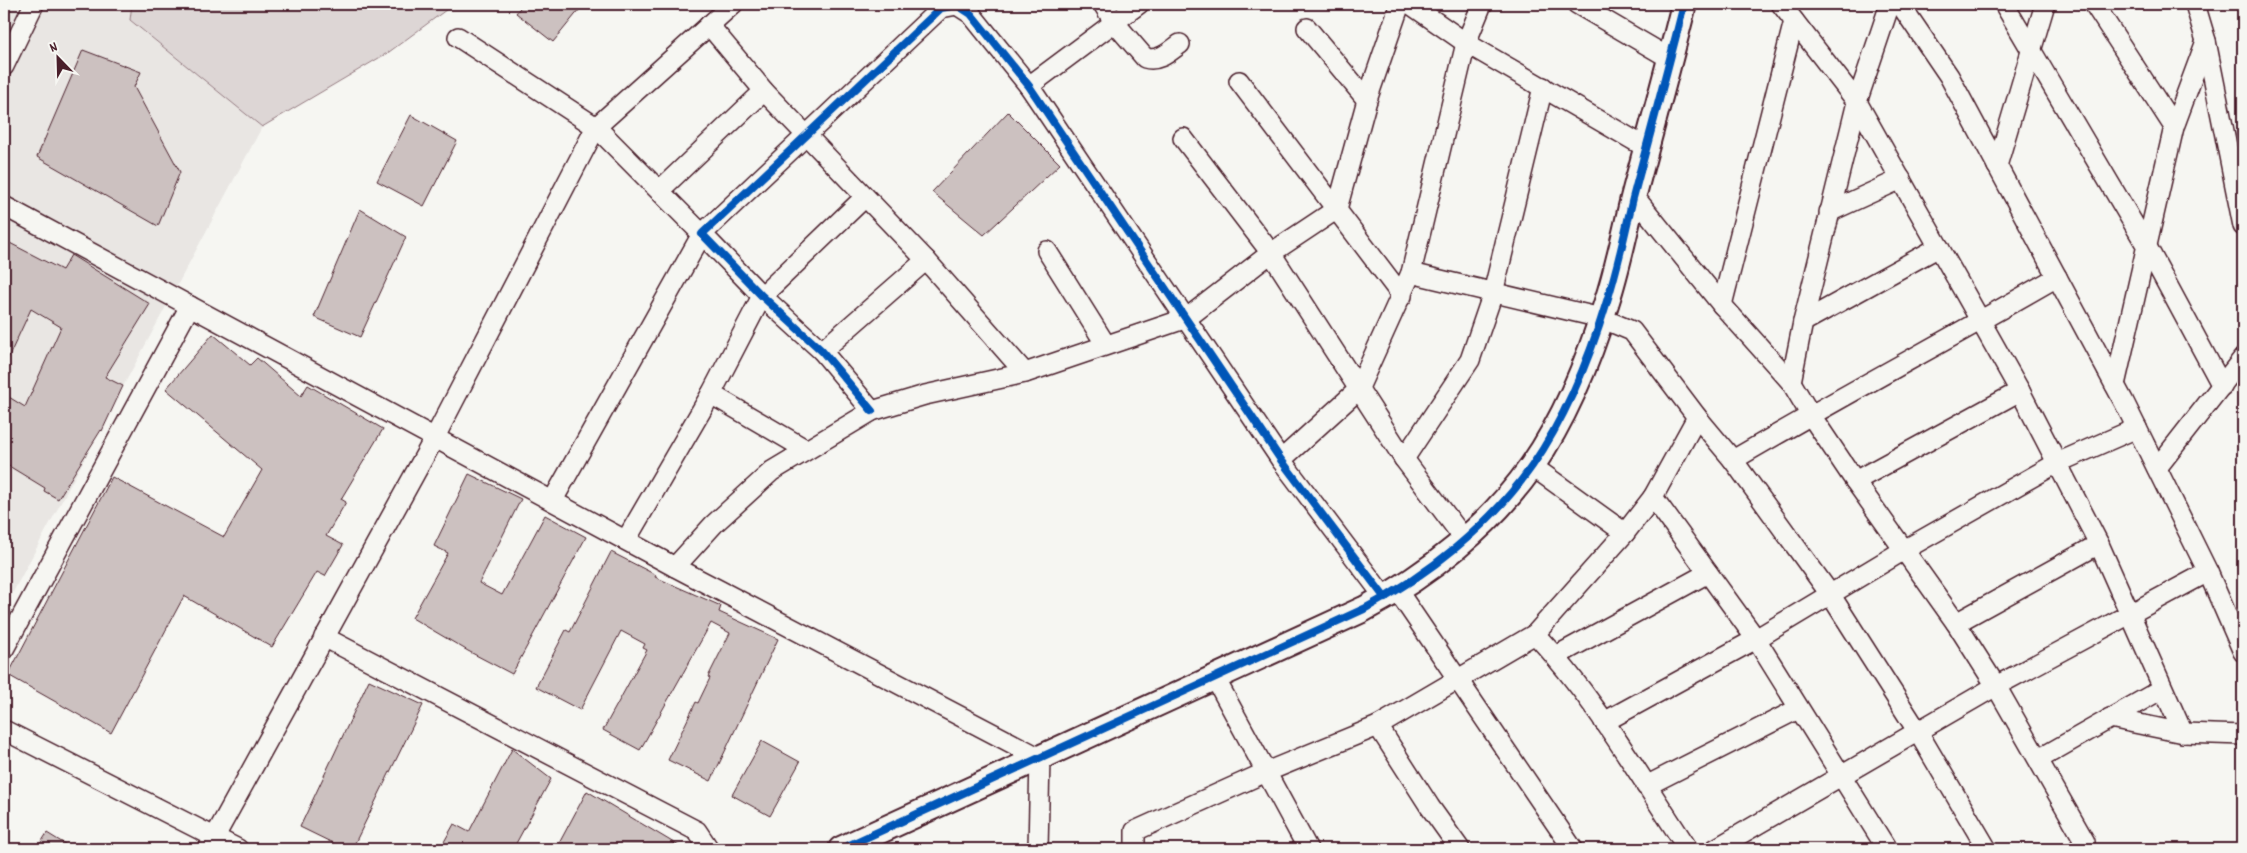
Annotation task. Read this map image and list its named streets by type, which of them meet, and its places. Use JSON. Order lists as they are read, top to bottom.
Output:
{
  "north": "top left"
}
